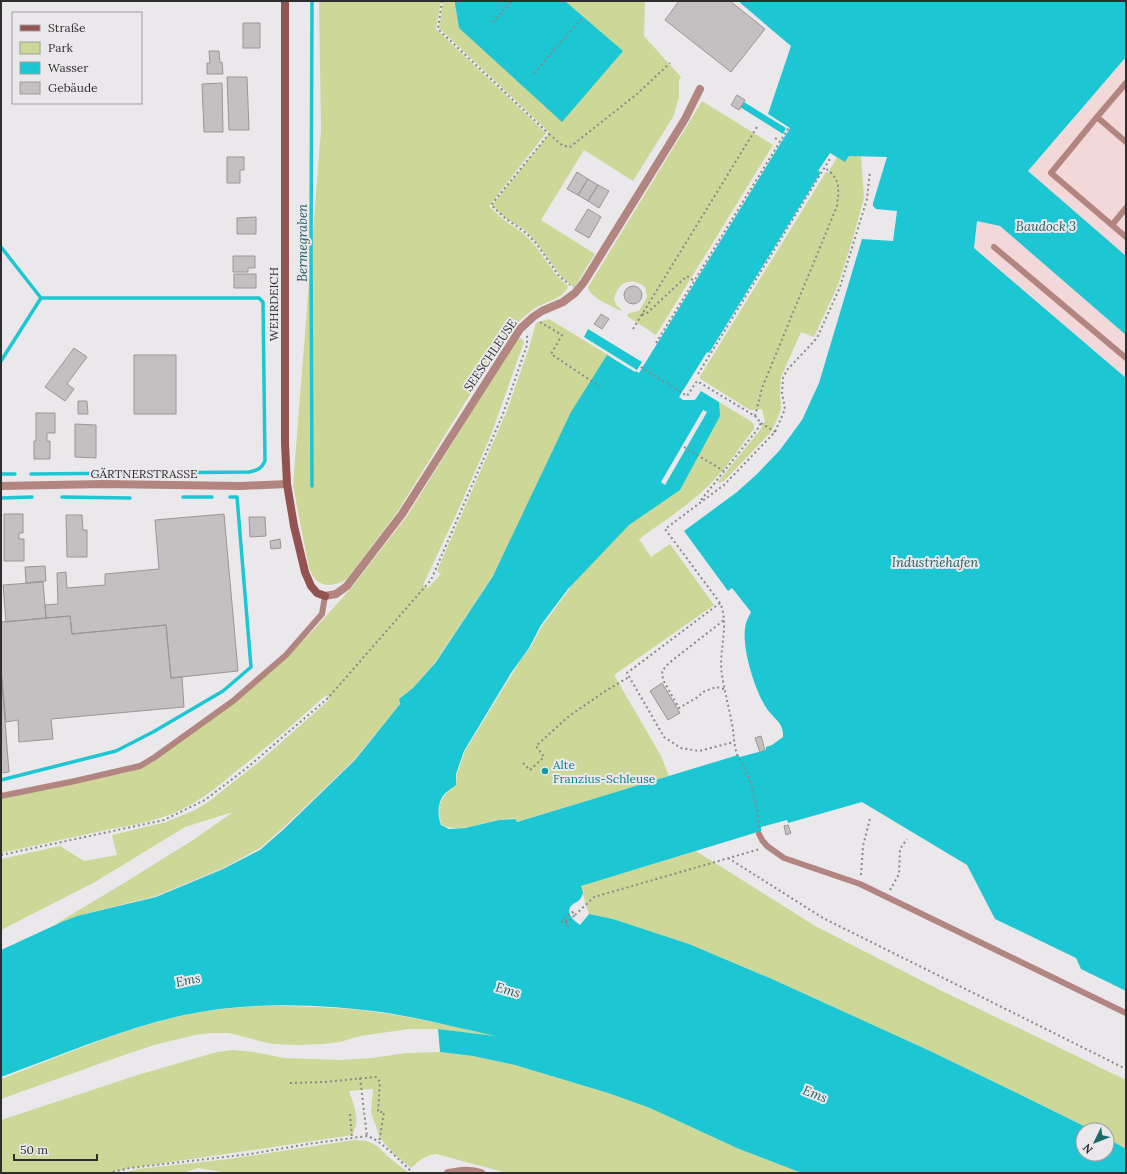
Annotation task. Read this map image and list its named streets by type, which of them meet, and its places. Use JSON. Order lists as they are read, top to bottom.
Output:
{
  "streets": {
    "street": ["WEHRDEICH", "SEESCHLEUSE", "GÄRTNERSTRASSE"]
  },
  "crossings": [
    ["WEHRDEICH", "SEESCHLEUSE"],
    ["WEHRDEICH", "GÄRTNERSTRASSE"]
  ],
  "water": [
    "Baudock 3",
    "Bermegraben",
    "Industriehafen",
    "Ems"
  ],
  "places": ["Alte Franzius-Schleuse"],
  "legend": [
    "Straße",
    "Park",
    "Wasser",
    "Gebäude"
  ],
  "scale_bar": "50 m",
  "north": "bottom left"
}
